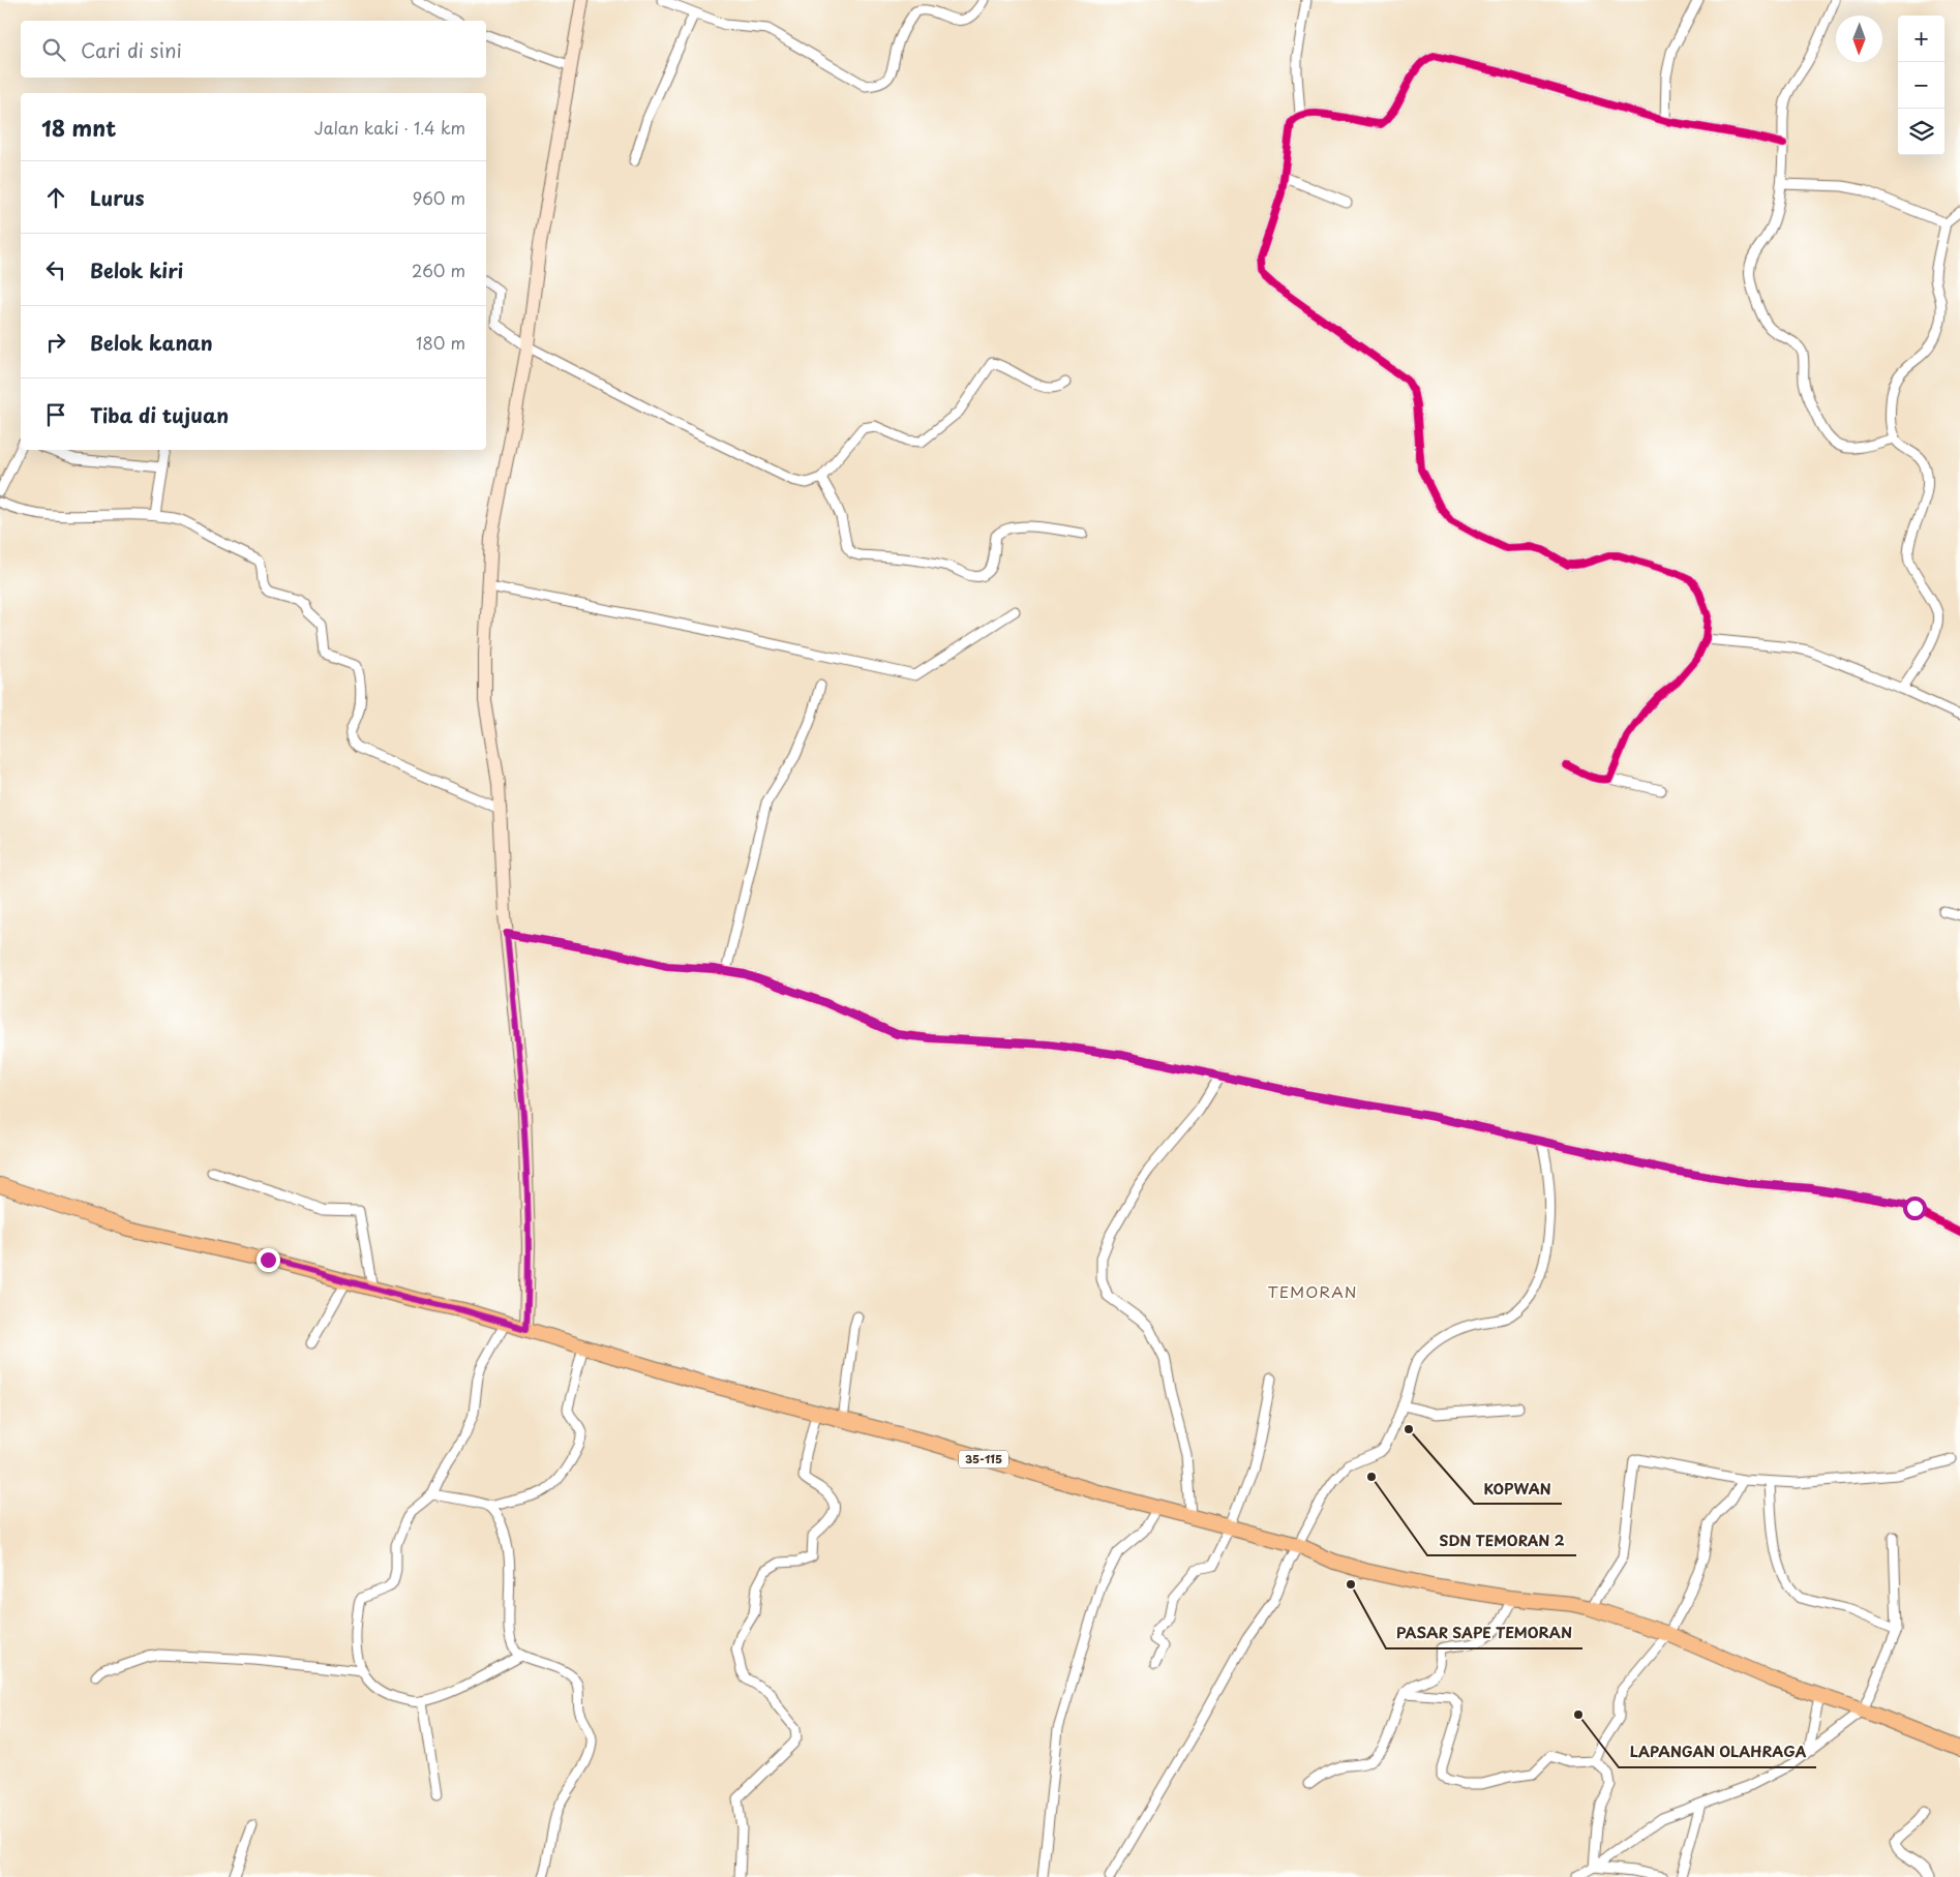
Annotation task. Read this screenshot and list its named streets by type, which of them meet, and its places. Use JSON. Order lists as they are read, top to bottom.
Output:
{
  "streets": {
    "main road": ["35-115"]
  },
  "districts": ["TEMORAN"],
  "places": [
    "KOPWAN",
    "SDN TEMORAN 2",
    "PASAR SAPE TEMORAN",
    "LAPANGAN OLAHRAGA"
  ],
  "north": "bottom",
  "page": {
    "map_buttons": ["+", "−"],
    "search": "Cari di sini",
    "heading": ["18 mnt", "Jalan kaki · 1.4 km"],
    "list": [
      ["Lurus", "960 m"],
      ["Belok kiri", "260 m"],
      ["Belok kanan", "180 m"],
      "Tiba di tujuan"
    ]
  }
}
